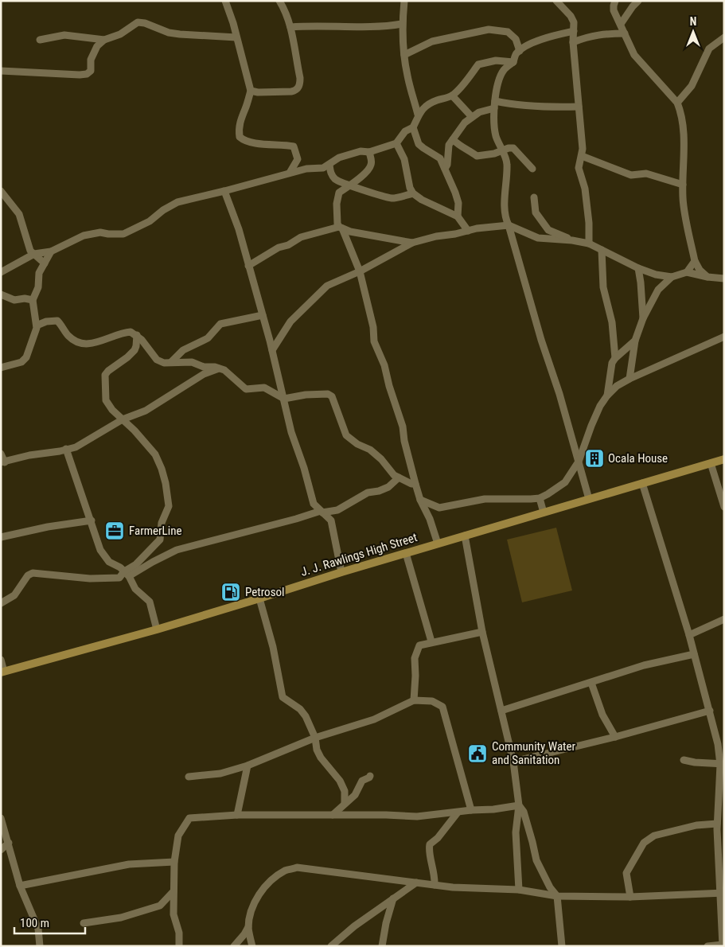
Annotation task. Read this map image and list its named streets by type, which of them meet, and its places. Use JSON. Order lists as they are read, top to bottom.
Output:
{
  "streets": {
    "main road": ["J. J. Rawlings High Street"]
  },
  "places": {
    "building": ["Ocala House"],
    "office": ["FarmerLine"],
    "fuel station": ["Petrosol"],
    "public building": ["Community Water and Sanitation"]
  },
  "scale_bar": "100 m",
  "north": "top"
}
